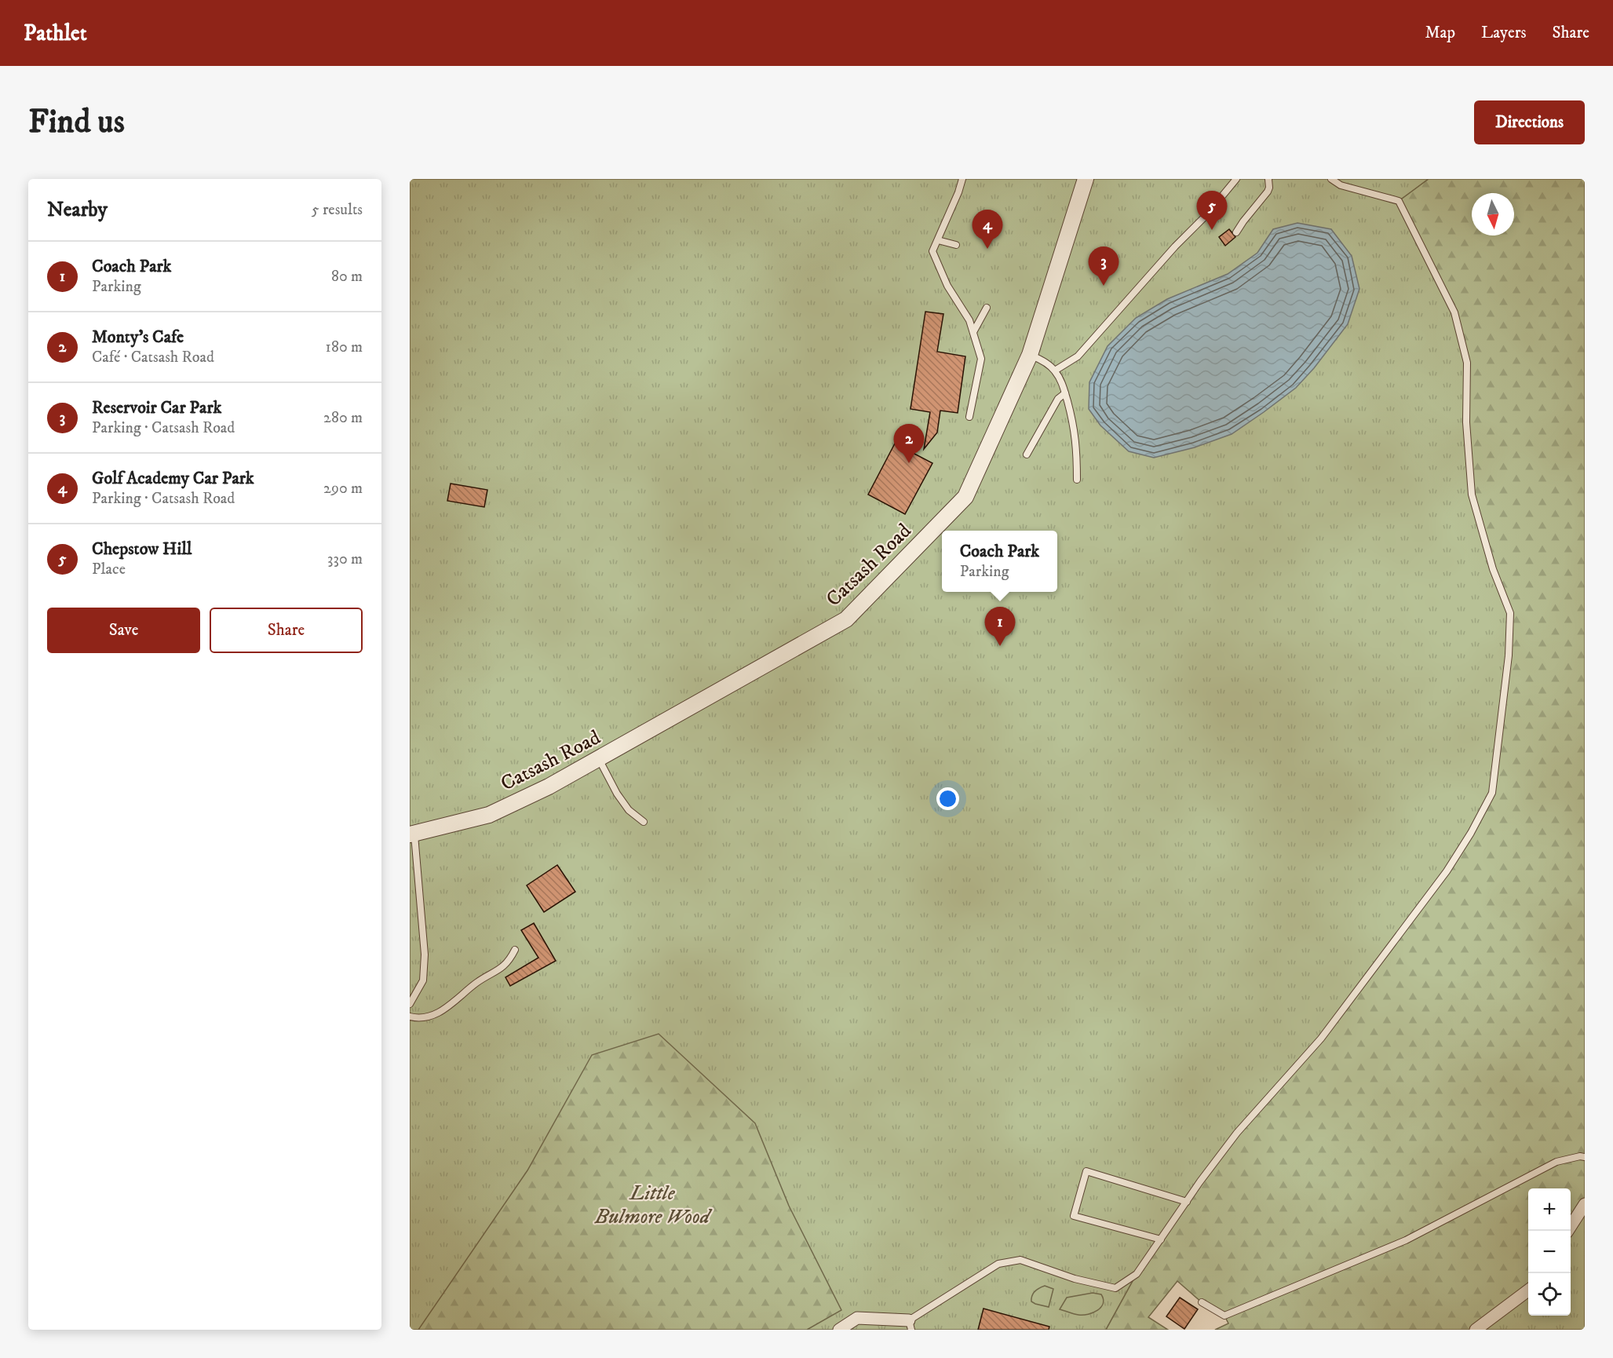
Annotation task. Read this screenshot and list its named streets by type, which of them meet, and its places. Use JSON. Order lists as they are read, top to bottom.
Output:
{
  "streets": {
    "street": ["Catsash Road"]
  },
  "parks": ["Little Bulmore Wood"],
  "north": "bottom",
  "page": {
    "header": "Pathlet",
    "nav": ["Map", "Layers", "Share"],
    "buttons": [
      "Directions",
      ["Save", "Share"]
    ],
    "title": "Find us",
    "heading": ["Nearby", "5 results"],
    "pins": [
      "5",
      "4",
      "3",
      "2",
      "1"
    ],
    "list": [
      {
        "mark": "1",
        "name": "Coach Park",
        "note": "Parking",
        "value": "80 m"
      },
      {
        "mark": "2",
        "name": "Monty's Cafe",
        "note": "Café · Catsash Road",
        "value": "180 m"
      },
      {
        "mark": "3",
        "name": "Reservoir Car Park",
        "note": "Parking · Catsash Road",
        "value": "280 m"
      },
      {
        "mark": "4",
        "name": "Golf Academy Car Park",
        "note": "Parking · Catsash Road",
        "value": "290 m"
      },
      {
        "mark": "5",
        "name": "Chepstow Hill",
        "note": "Place",
        "value": "330 m"
      }
    ],
    "popup": ["Coach Park", "Parking"],
    "map_buttons": ["+", "−"]
  }
}
